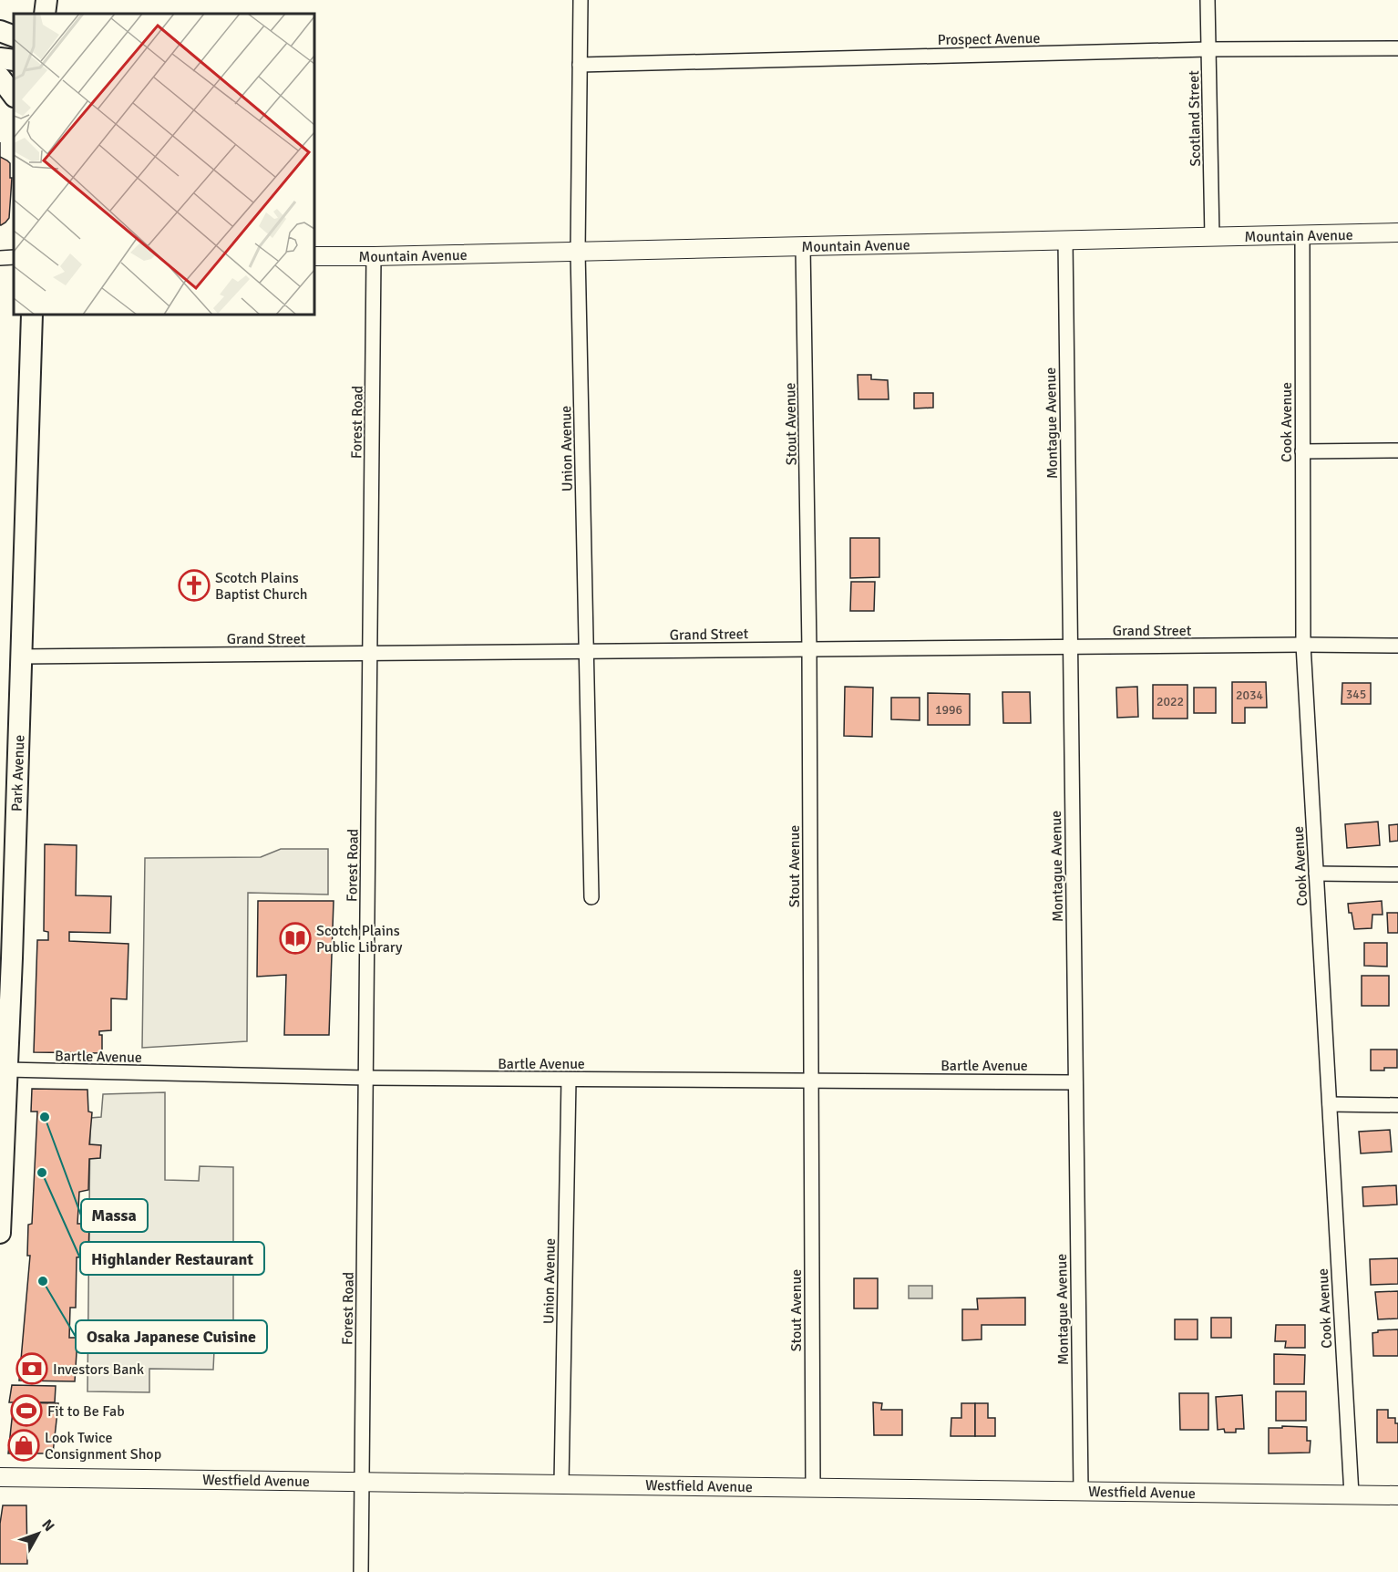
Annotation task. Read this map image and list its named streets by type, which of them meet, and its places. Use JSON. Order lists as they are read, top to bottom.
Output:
{
  "streets": {
    "main road": ["Park Avenue"],
    "street": [
      "Prospect Avenue",
      "Scotland Street",
      "Mountain Avenue",
      "Forest Road",
      "Cook Avenue",
      "Montague Avenue",
      "Stout Avenue",
      "Union Avenue",
      "Grand Street",
      "Bartle Avenue",
      "Westfield Avenue"
    ]
  },
  "crossings": [
    ["Prospect Avenue", "Scotland Street"],
    ["Prospect Avenue", "Union Avenue"],
    ["Scotland Street", "Mountain Avenue"],
    ["Mountain Avenue", "Forest Road"],
    ["Mountain Avenue", "Cook Avenue"],
    ["Mountain Avenue", "Montague Avenue"],
    ["Mountain Avenue", "Stout Avenue"],
    ["Mountain Avenue", "Union Avenue"],
    ["Forest Road", "Grand Street"],
    ["Forest Road", "Bartle Avenue"],
    ["Forest Road", "Westfield Avenue"],
    ["Cook Avenue", "Grand Street"],
    ["Cook Avenue", "Westfield Avenue"],
    ["Montague Avenue", "Grand Street"],
    ["Montague Avenue", "Bartle Avenue"],
    ["Montague Avenue", "Westfield Avenue"],
    ["Stout Avenue", "Grand Street"],
    ["Stout Avenue", "Bartle Avenue"],
    ["Stout Avenue", "Westfield Avenue"],
    ["Union Avenue", "Grand Street"],
    ["Union Avenue", "Bartle Avenue"],
    ["Union Avenue", "Westfield Avenue"],
    ["Grand Street", "Park Avenue"],
    ["Park Avenue", "Bartle Avenue"]
  ],
  "places": {
    "church": ["Scotch Plains Baptist Church"],
    "library": ["Scotch Plains Public Library"],
    "other": ["Massa", "Highlander Restaurant", "Osaka Japanese Cuisine"],
    "bank": ["Investors Bank"],
    "sports": ["Fit to Be Fab"],
    "shop": ["Look Twice Consignment Shop"]
  },
  "house_numbers": [
    "345",
    "2034",
    "2022",
    "1996"
  ],
  "north": "top right"
}
